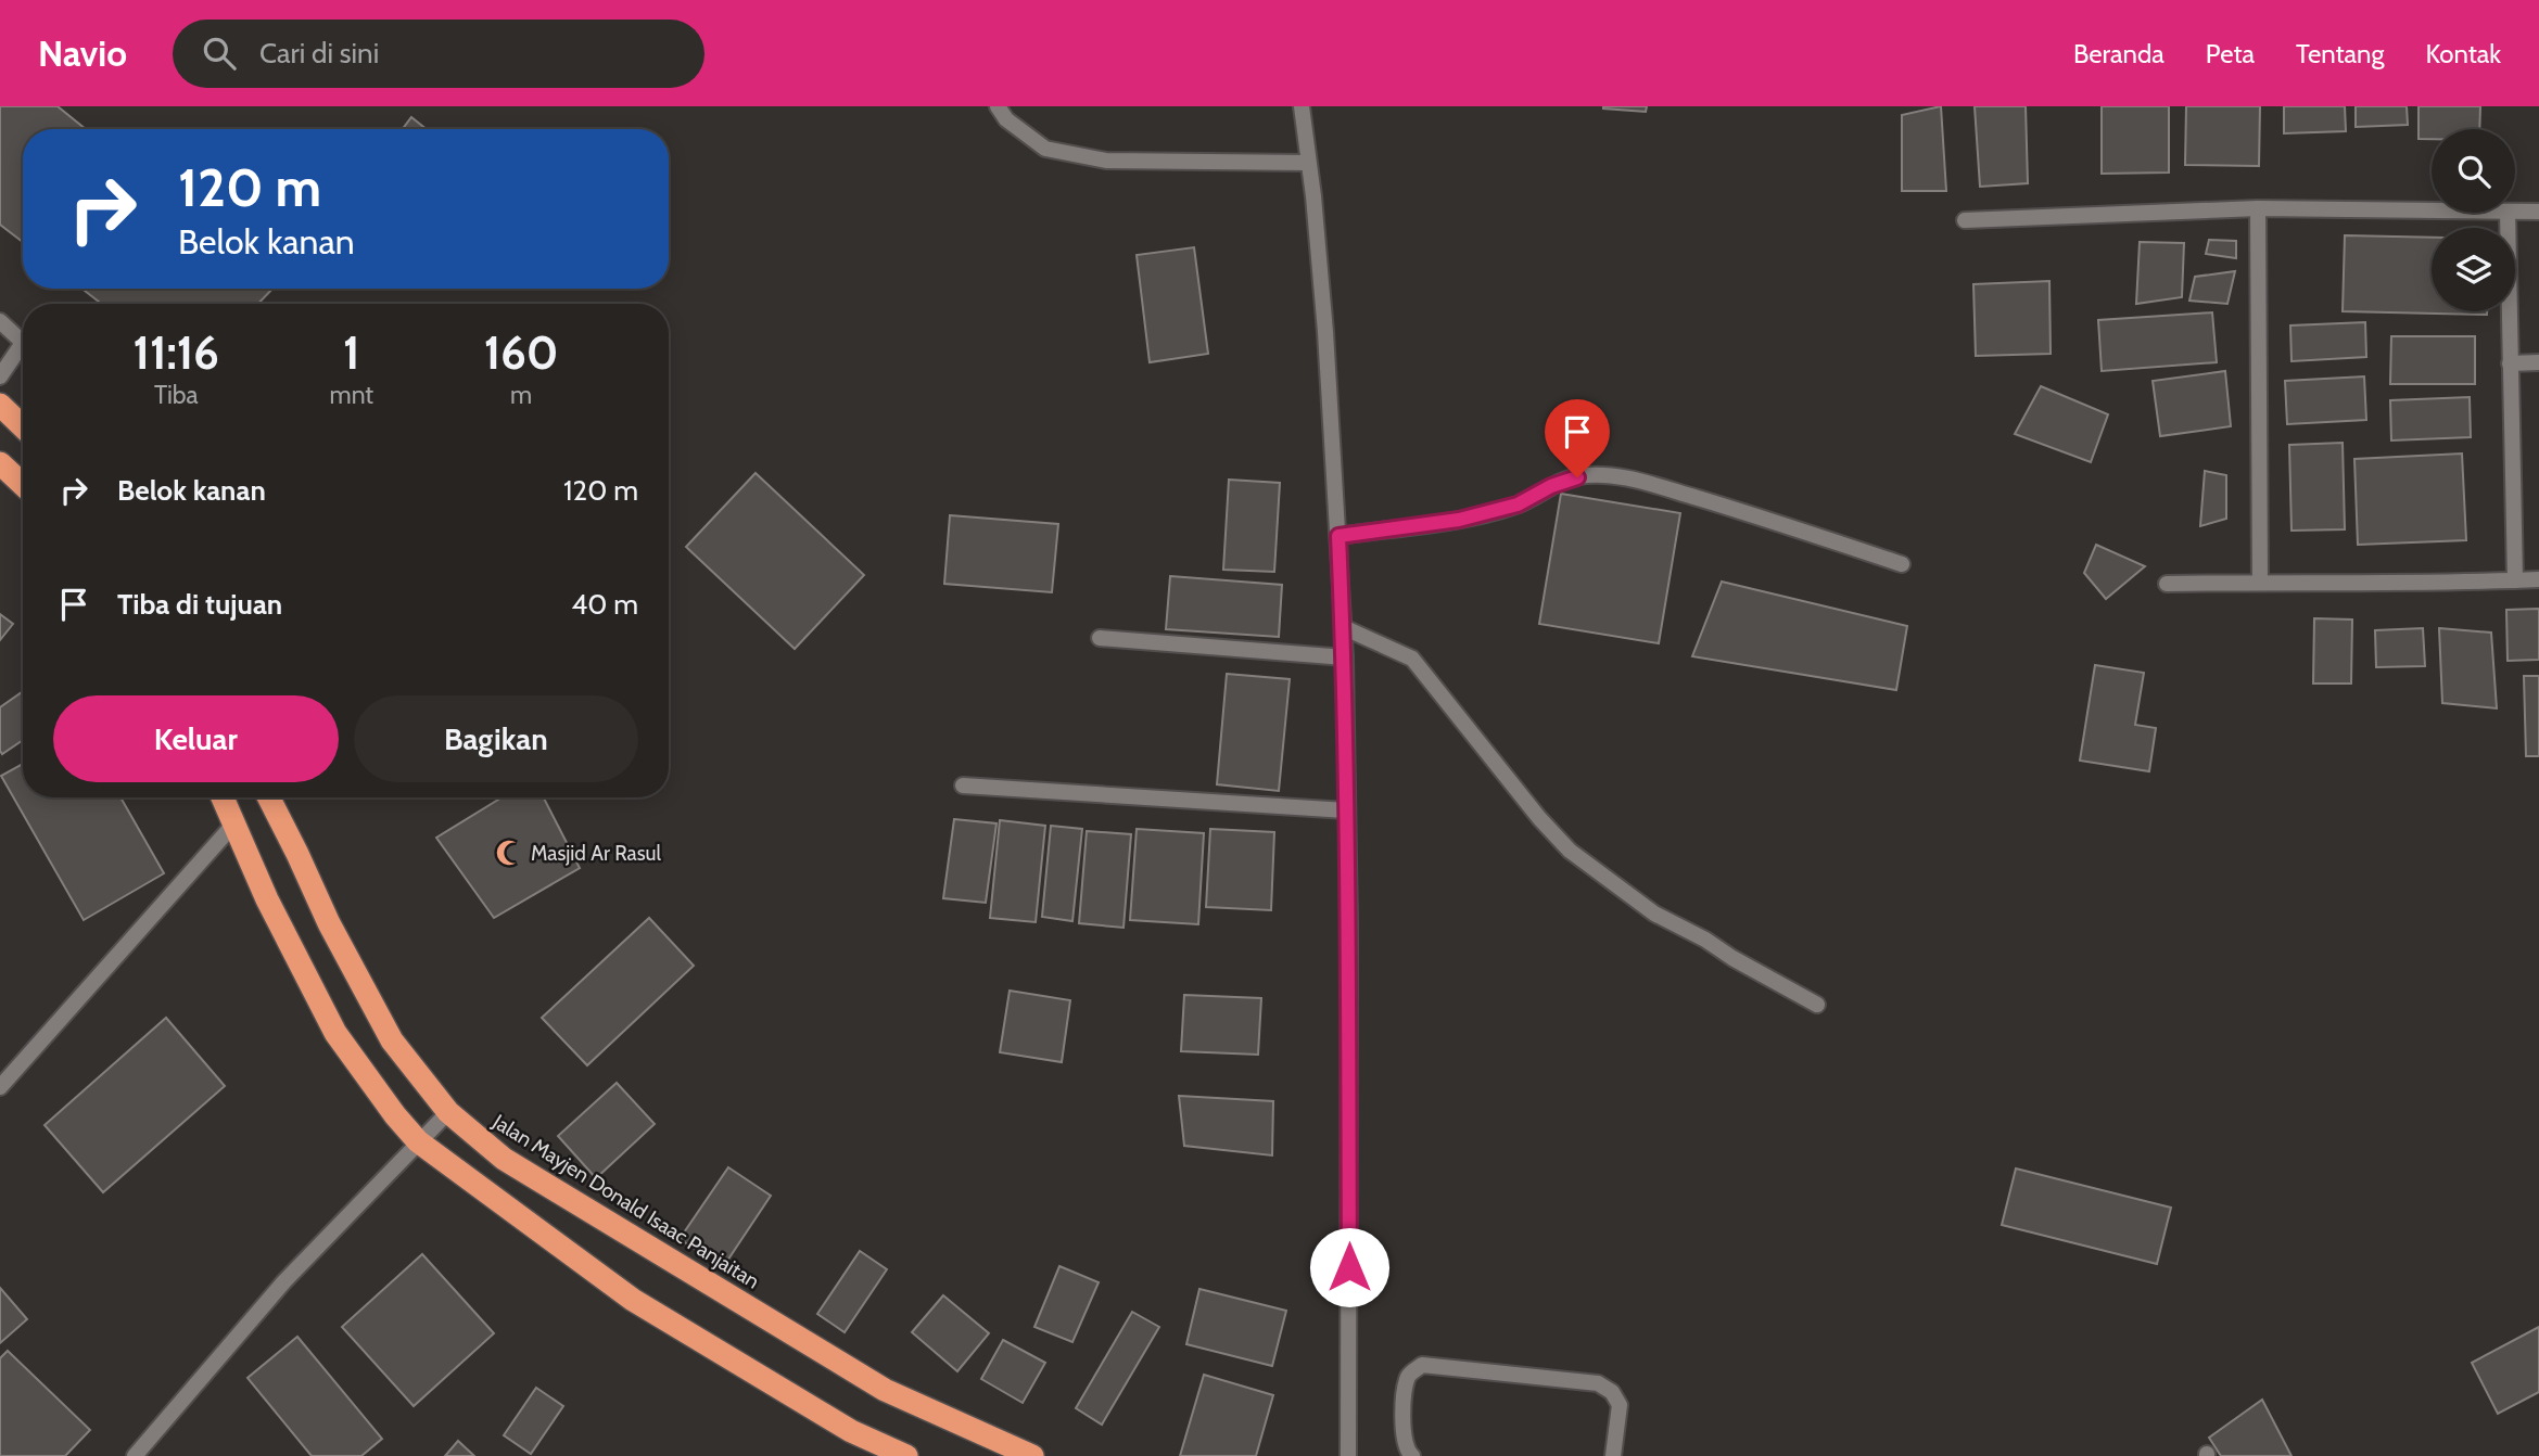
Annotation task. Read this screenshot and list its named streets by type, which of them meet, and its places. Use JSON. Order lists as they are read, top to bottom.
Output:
{
  "streets": {
    "highway": ["Jalan Mayjen Donald Isaac Panjaitan"]
  },
  "places": {
    "mosque": ["Masjid Ar Rasul"]
  },
  "page": {
    "header": "Navio",
    "search": "Cari di sini",
    "nav": [
      "Beranda",
      "Peta",
      "Tentang",
      "Kontak"
    ],
    "turn": ["120 m", "Belok kanan"],
    "eta": [
      "11:16",
      "Tiba",
      "1",
      "mnt",
      "160",
      "m"
    ],
    "list": [
      {
        "name": "Belok kanan",
        "value": "120 m"
      },
      {
        "name": "Tiba di tujuan",
        "value": "40 m"
      }
    ],
    "buttons": ["Keluar", "Bagikan"]
  }
}
